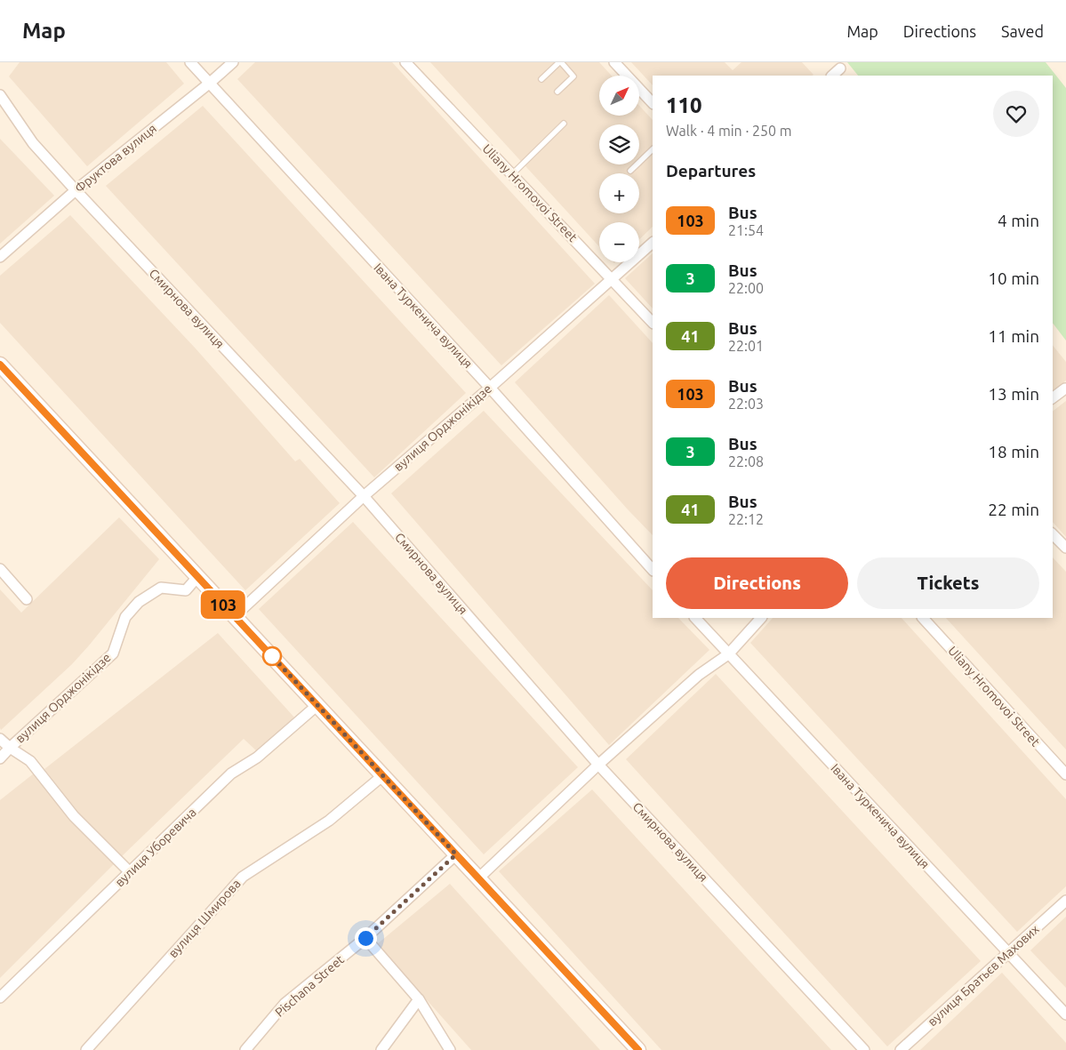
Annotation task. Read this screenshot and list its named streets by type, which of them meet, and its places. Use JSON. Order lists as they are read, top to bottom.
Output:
{
  "streets": {
    "street": [
      "Фруктова вулиця",
      "Uliany Hromovoi Street",
      "Смирнова вулиця",
      "Івана Туркенича вулиця",
      "вулиця Орджонікідзе",
      "вулиця Уборевича",
      "вулиця Шмирова",
      "вулиця Братьєв Махових",
      "Pischana Street"
    ]
  },
  "crossings": [
    ["Фруктова вулиця", "Смирнова вулиця"],
    ["Фруктова вулиця", "Івана Туркенича вулиця"],
    ["Uliany Hromovoi Street", "вулиця Орджонікідзе"],
    ["Смирнова вулиця", "вулиця Орджонікідзе"],
    ["Івана Туркенича вулиця", "вулиця Орджонікідзе"],
    ["Івана Туркенича вулиця", "вулиця Братьєв Махових"]
  ],
  "lines": ["bus line 103"],
  "north": "top right",
  "page": {
    "header": "Map",
    "nav": ["Map", "Directions", "Saved"],
    "on_map": "103",
    "map_buttons": ["+", "−"],
    "heading": [
      ["110", "Walk · 4 min · 250 m"],
      "Departures"
    ],
    "list": [
      {
        "mark": "103",
        "name": "Bus",
        "note": "21:54",
        "value": "4 min"
      },
      {
        "mark": "3",
        "name": "Bus",
        "note": "22:00",
        "value": "10 min"
      },
      {
        "mark": "41",
        "name": "Bus",
        "note": "22:01",
        "value": "11 min"
      },
      {
        "mark": "103",
        "name": "Bus",
        "note": "22:03",
        "value": "13 min"
      },
      {
        "mark": "3",
        "name": "Bus",
        "note": "22:08",
        "value": "18 min"
      },
      {
        "mark": "41",
        "name": "Bus",
        "note": "22:12",
        "value": "22 min"
      }
    ],
    "buttons": ["Directions", "Tickets"]
  }
}
